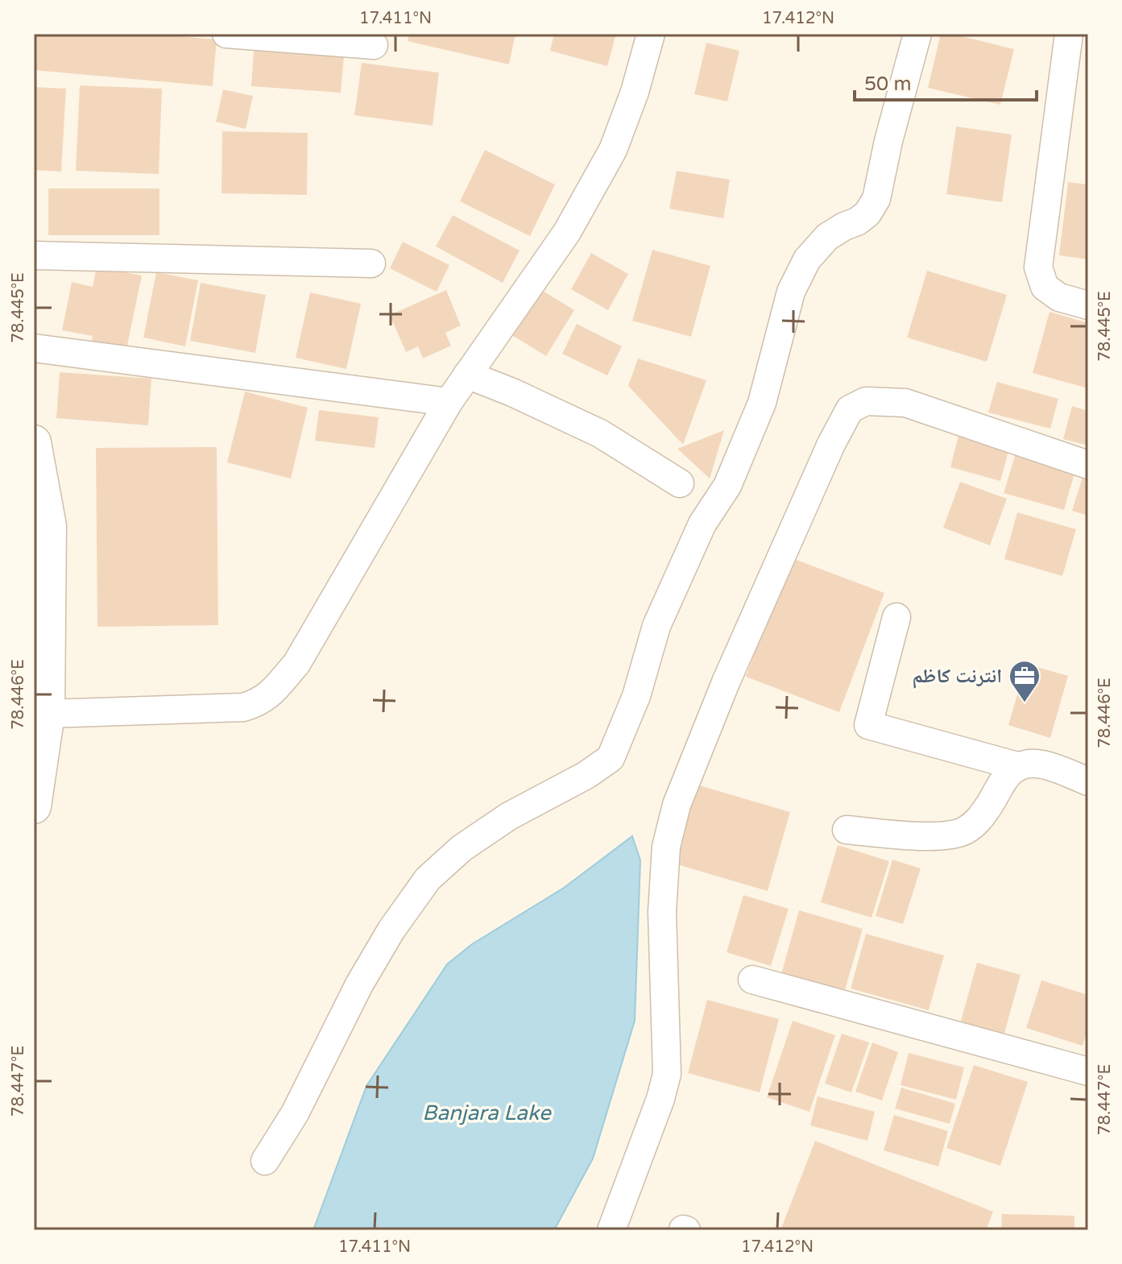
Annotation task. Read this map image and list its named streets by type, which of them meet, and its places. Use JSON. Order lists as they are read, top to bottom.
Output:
{
  "water": ["Banjara Lake"],
  "places": {
    "office": ["انترنت كاظم"]
  },
  "scale_bar": "50 m",
  "coordinates": [
    "17.411°N",
    "17.412°N",
    "78.445°E",
    "78.446°E",
    "78.447°E"
  ]
}
